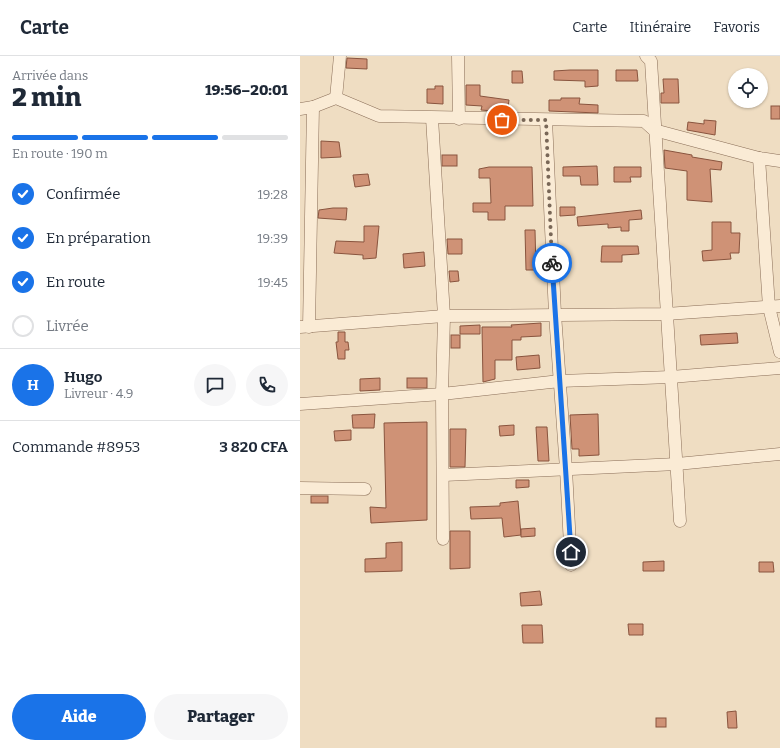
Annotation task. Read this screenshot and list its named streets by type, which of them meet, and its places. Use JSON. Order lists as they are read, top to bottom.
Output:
{
  "page": {
    "header": "Carte",
    "nav": ["Carte", "Itinéraire", "Favoris"],
    "heading": ["2 min", "Arrivée dans", "19:56–20:01"],
    "panel": [
      "Hugo",
      "Livreur · 4.9",
      "Commande #8953",
      "3 820 CFA"
    ],
    "bar": "En route · 190 m",
    "list": [
      ["Confirmée", "19:28"],
      ["En préparation", "19:39"],
      ["En route", "19:45"],
      "Livrée"
    ],
    "round": "H",
    "buttons": ["Aide", "Partager"]
  }
}
